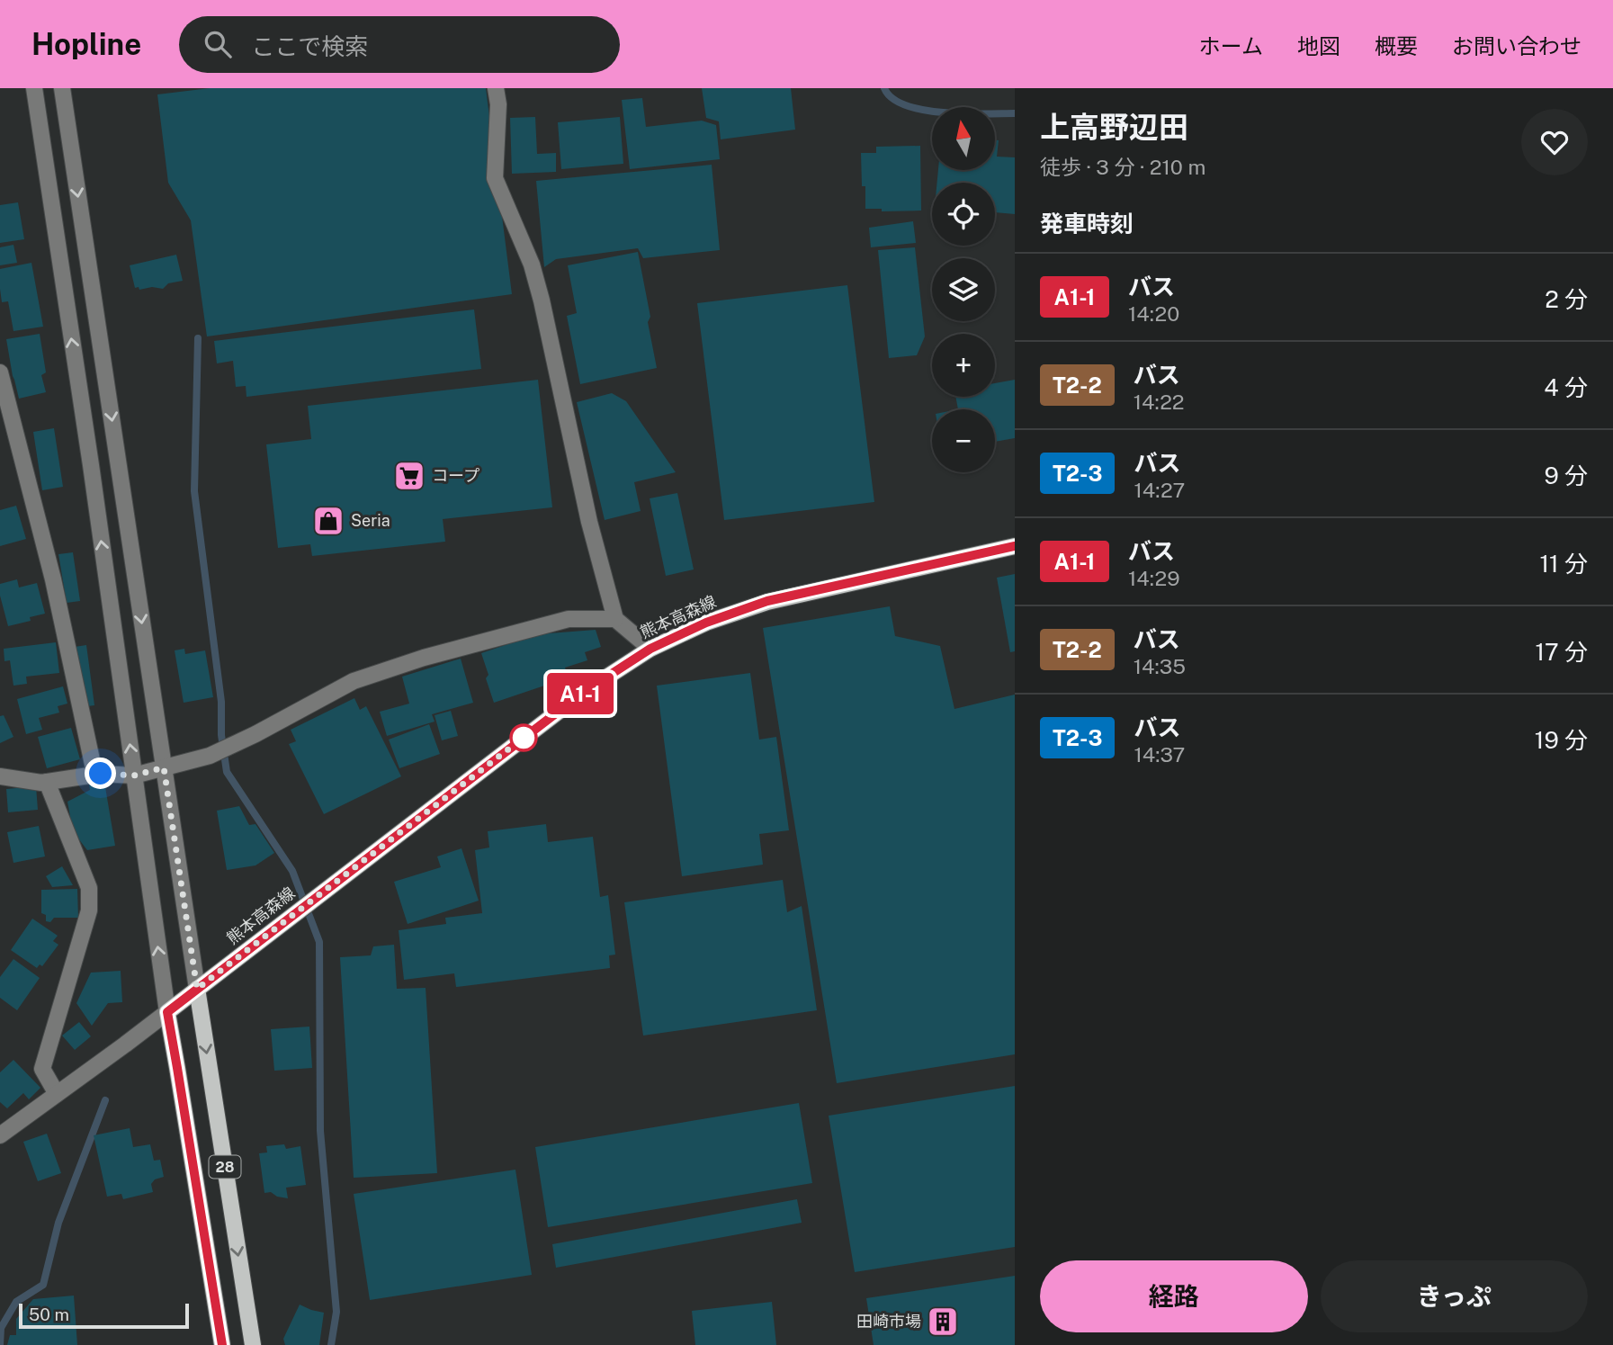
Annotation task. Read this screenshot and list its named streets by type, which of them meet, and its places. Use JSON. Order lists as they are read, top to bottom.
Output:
{
  "streets": {
    "main road": ["熊本高森線", "28"]
  },
  "crossings": [
    ["熊本高森線", "28"]
  ],
  "places": {
    "supermarket": ["コープ"],
    "shop": ["Seria"],
    "building": ["田崎市場"]
  },
  "lines": ["bus line A1-1"],
  "scale_bar": "50 m",
  "north": "top",
  "page": {
    "header": "Hopline",
    "search": "ここで検索",
    "nav": [
      "ホーム",
      "地図",
      "概要",
      "お問い合わせ"
    ],
    "on_map": "A1-1",
    "heading": [
      ["上高野辺田", "徒歩 · 3 分 · 210 m"],
      "発車時刻"
    ],
    "map_buttons": ["+", "−"],
    "list": [
      {
        "mark": "A1-1",
        "name": "バス",
        "note": "14:20",
        "value": "2 分"
      },
      {
        "mark": "T2-2",
        "name": "バス",
        "note": "14:22",
        "value": "4 分"
      },
      {
        "mark": "T2-3",
        "name": "バス",
        "note": "14:27",
        "value": "9 分"
      },
      {
        "mark": "A1-1",
        "name": "バス",
        "note": "14:29",
        "value": "11 分"
      },
      {
        "mark": "T2-2",
        "name": "バス",
        "note": "14:35",
        "value": "17 分"
      },
      {
        "mark": "T2-3",
        "name": "バス",
        "note": "14:37",
        "value": "19 分"
      }
    ],
    "buttons": ["経路", "きっぷ"],
    "scale": "50 m"
  }
}
